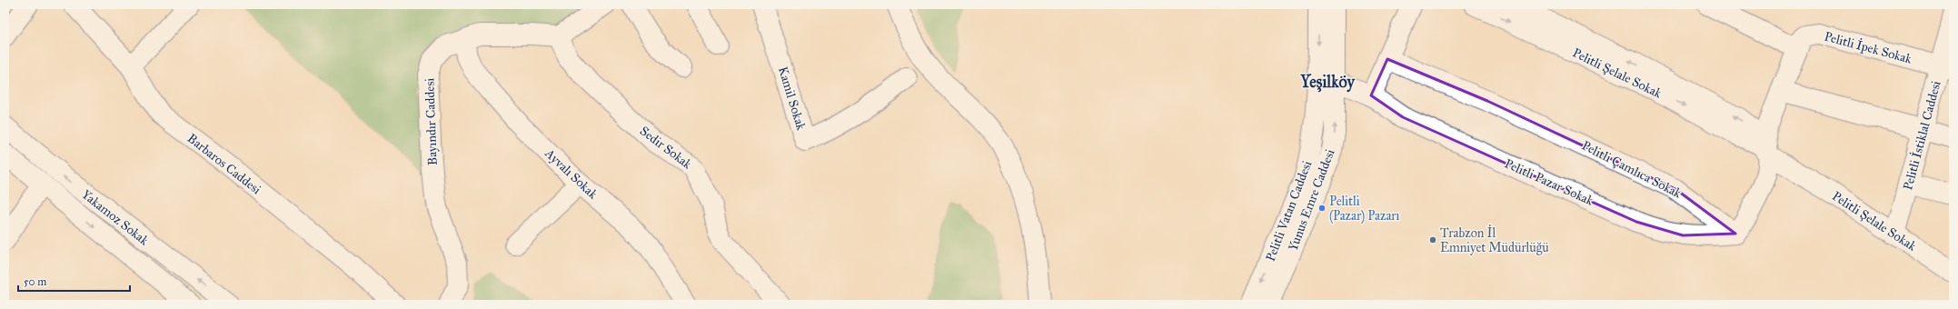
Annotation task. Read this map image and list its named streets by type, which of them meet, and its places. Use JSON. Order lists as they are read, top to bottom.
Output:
{
  "streets": {
    "street": [
      "Pelitli İpek Sokak",
      "Pelitli Şelale Sokak",
      "Kamil Sokak",
      "Bayındır Caddesi",
      "Pelitli İstiklal Caddesi",
      "Sedir Sokak",
      "Barbaros Caddesi",
      "Pelitli Çamlıca Sokak",
      "Ayvalı Sokak",
      "Pelitli Pazar Sokak",
      "Yunus Emre Caddesi",
      "Pelitli Vatan Caddesi",
      "Yakamoz Sokak"
    ]
  },
  "crossings": [
    ["Pelitli İpek Sokak", "Pelitli İstiklal Caddesi"],
    ["Pelitli Şelale Sokak", "Pelitli İstiklal Caddesi"],
    ["Bayındır Caddesi", "Sedir Sokak"],
    ["Bayındır Caddesi", "Ayvalı Sokak"],
    ["Pelitli Çamlıca Sokak", "Pelitli Pazar Sokak"],
    ["Yunus Emre Caddesi", "Pelitli Vatan Caddesi"]
  ],
  "one_way": ["Yunus Emre Caddesi"],
  "districts": ["Yeşilköy"],
  "places": ["Pelitli (Pazar) Pazarı", "Trabzon İl Emniyet Müdürlüğü"],
  "scale_bar": "50 m"
}
